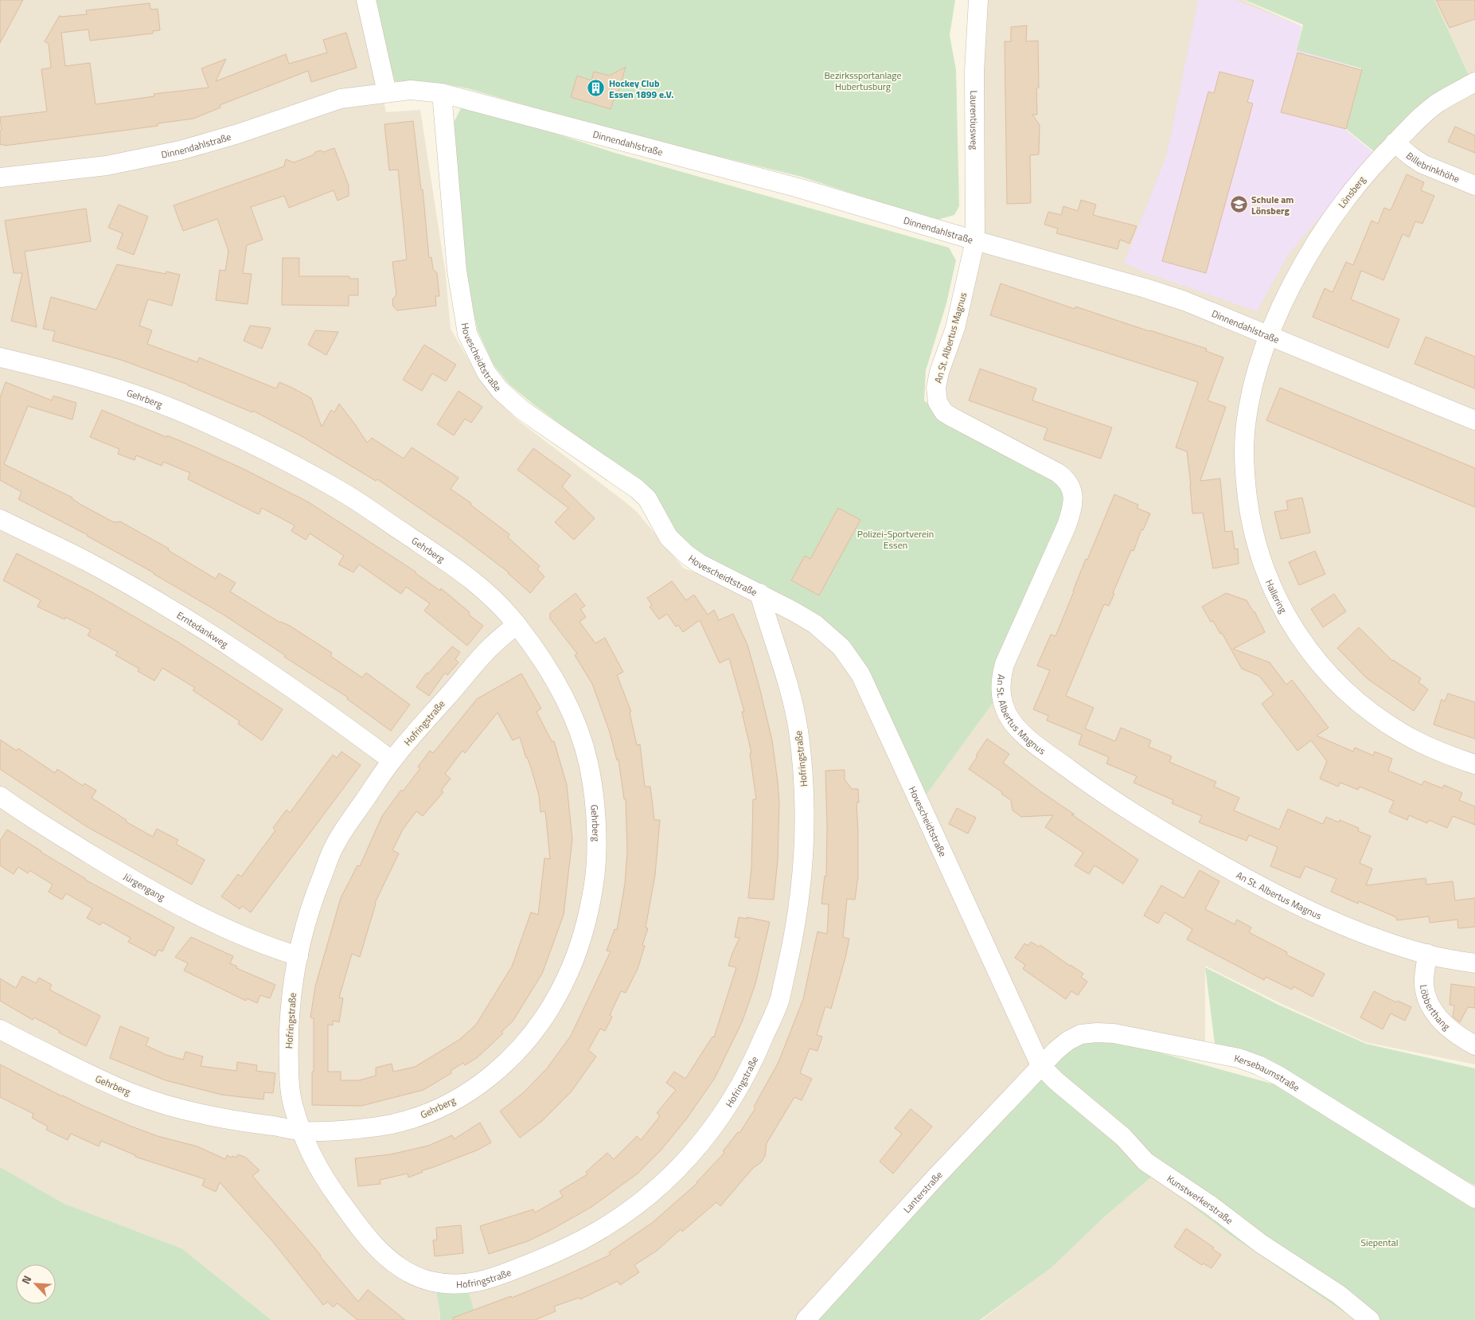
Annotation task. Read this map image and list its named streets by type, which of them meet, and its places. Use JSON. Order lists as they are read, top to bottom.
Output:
{
  "streets": {
    "street": [
      "Laurentiusweg",
      "Dinnendahlstraße",
      "Billebrinkhöhe",
      "Lönsberg",
      "An St. Albertus Magnus",
      "Hovescheidtstraße",
      "Gehrberg",
      "Hallering",
      "Erntedankweg",
      "Hofringstraße",
      "Jürgengang",
      "Löbberthang",
      "Kersebaumstraße",
      "Lanterstraße",
      "Kunstwerkerstraße"
    ]
  },
  "crossings": [
    ["Laurentiusweg", "Dinnendahlstraße"],
    ["Laurentiusweg", "An St. Albertus Magnus"],
    ["Dinnendahlstraße", "Lönsberg"],
    ["Dinnendahlstraße", "An St. Albertus Magnus"],
    ["Dinnendahlstraße", "Hovescheidtstraße"],
    ["Dinnendahlstraße", "Hallering"],
    ["Billebrinkhöhe", "Lönsberg"],
    ["Lönsberg", "Hallering"],
    ["An St. Albertus Magnus", "Löbberthang"],
    ["Hovescheidtstraße", "Hofringstraße"],
    ["Hovescheidtstraße", "Kersebaumstraße"],
    ["Hovescheidtstraße", "Lanterstraße"],
    ["Hovescheidtstraße", "Kunstwerkerstraße"],
    ["Gehrberg", "Hofringstraße"],
    ["Erntedankweg", "Hofringstraße"],
    ["Hofringstraße", "Jürgengang"],
    ["Kersebaumstraße", "Lanterstraße"],
    ["Kersebaumstraße", "Kunstwerkerstraße"],
    ["Lanterstraße", "Kunstwerkerstraße"]
  ],
  "parks": ["Bezirkssportanlage Hubertusburg", "Polizei-Sportverein Essen", "Siepental"],
  "places": {
    "building": ["Hockey Club Essen 1899 e.V."],
    "school or university": ["Schule am Lönsberg"]
  },
  "north": "top left"
}
